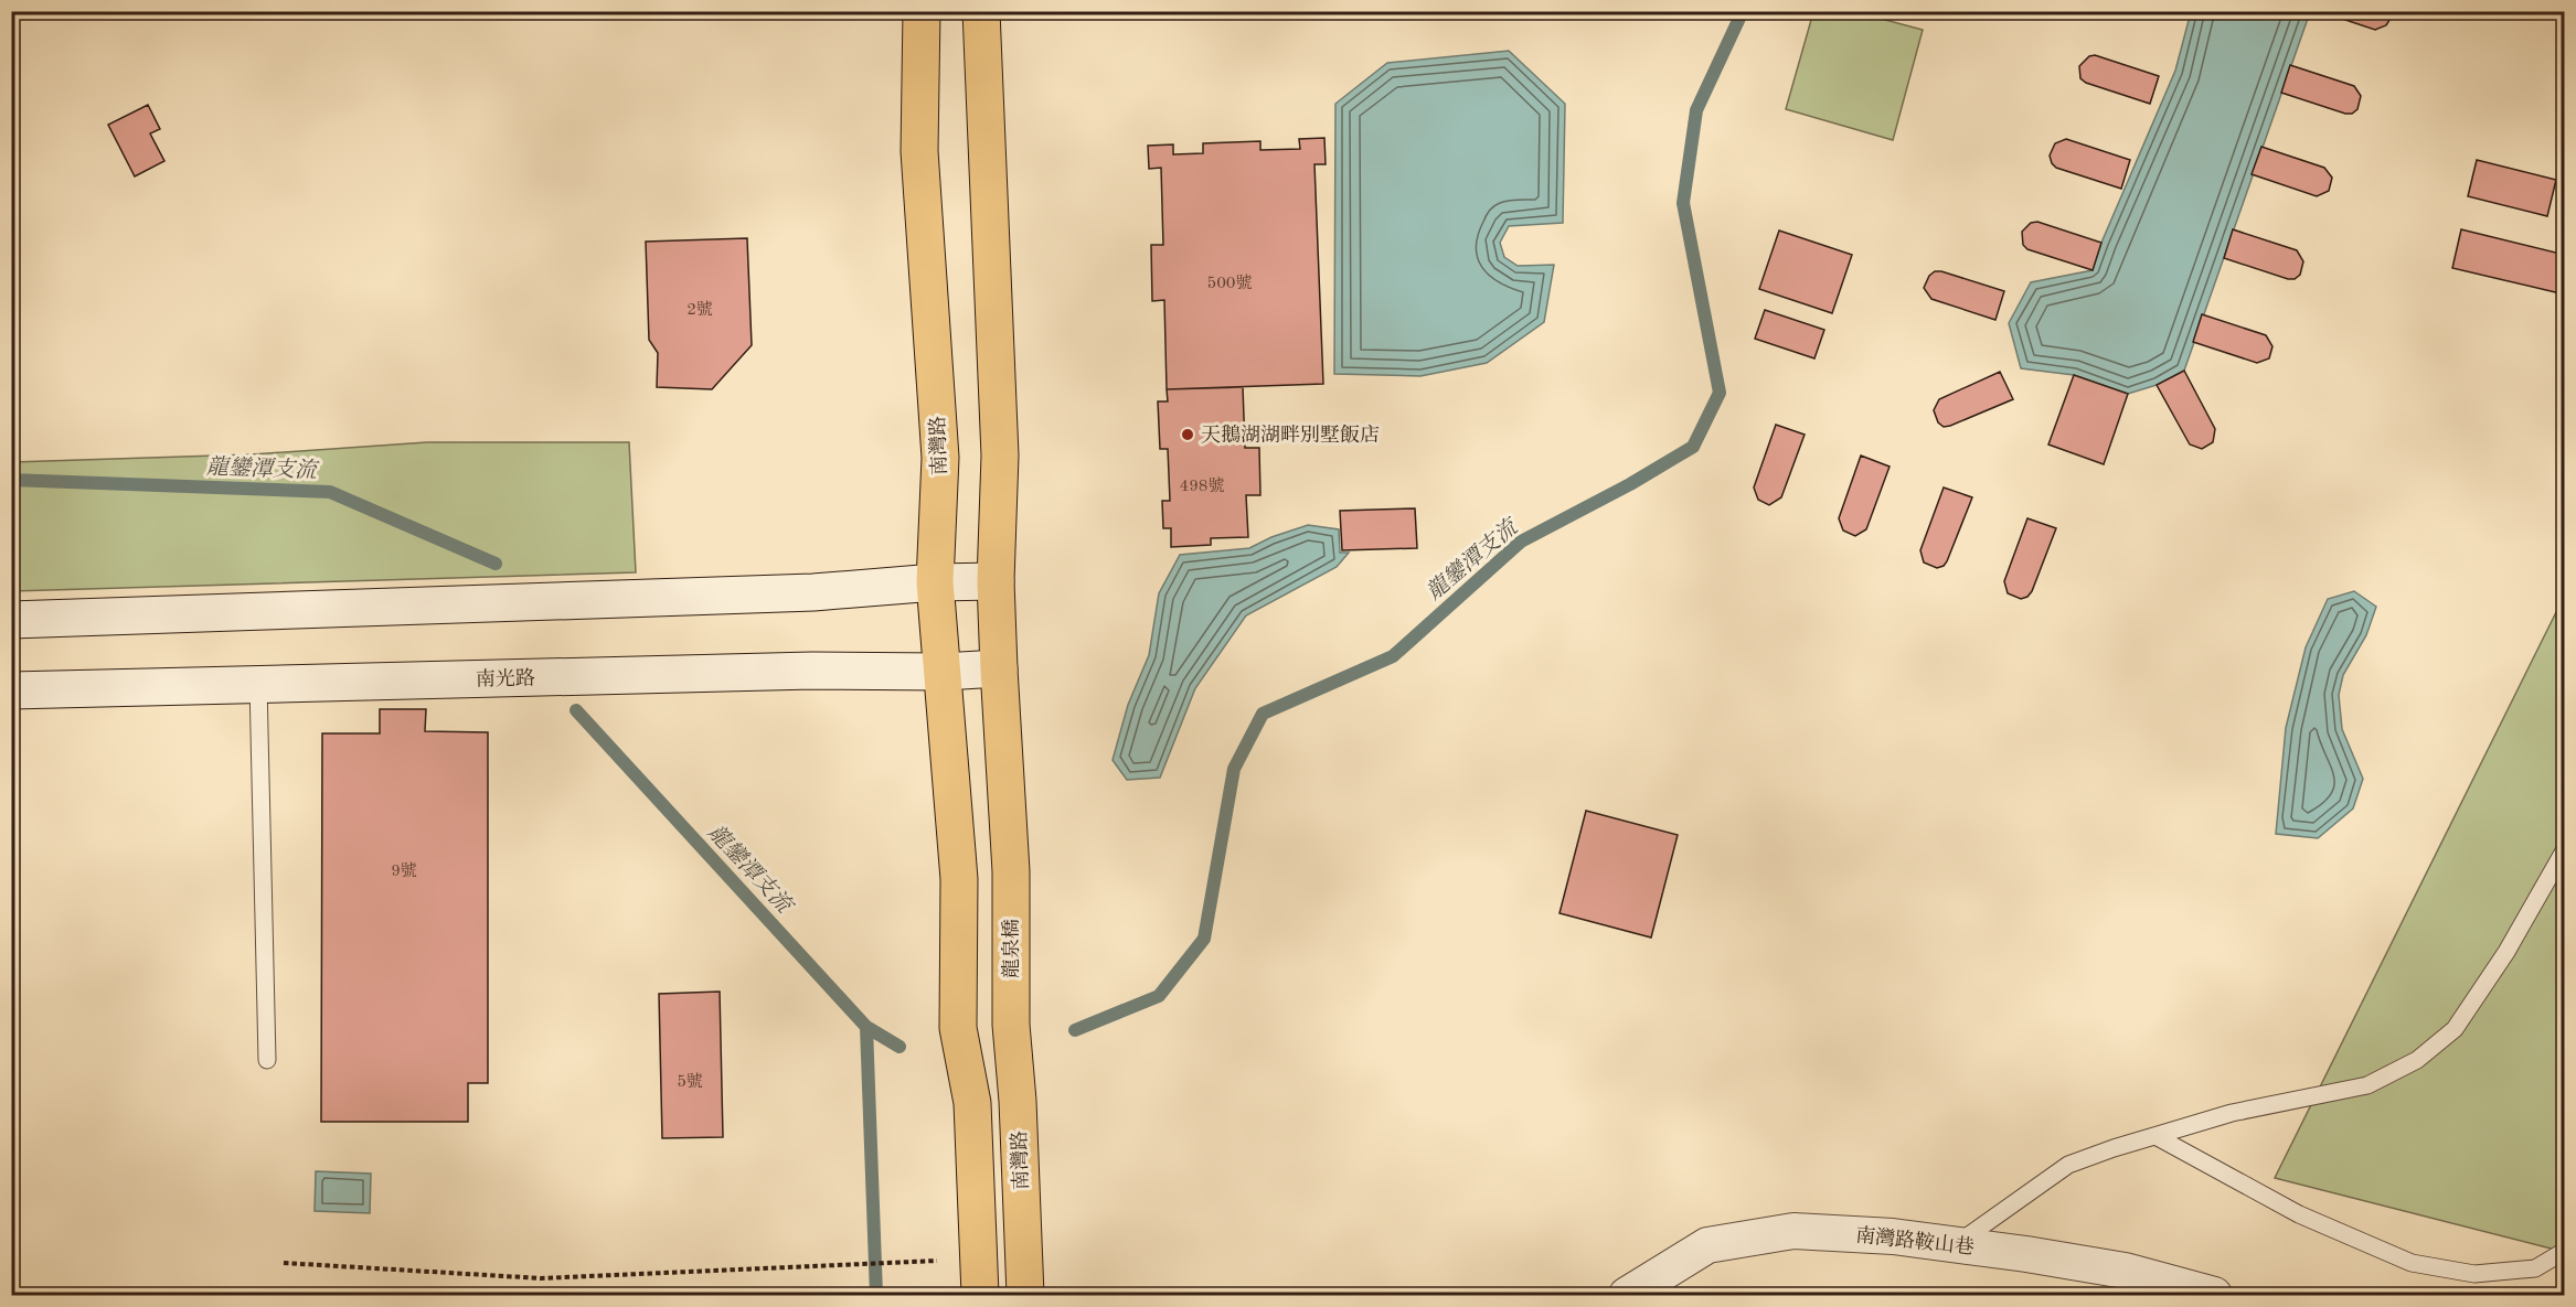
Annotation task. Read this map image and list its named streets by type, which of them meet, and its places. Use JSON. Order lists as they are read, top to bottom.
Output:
{
  "streets": {
    "main road": ["南灣路", "龍泉橋"],
    "street": ["南光路", "南灣路鞍山巷"]
  },
  "crossings": [
    ["南灣路", "南光路"],
    ["南灣路", "龍泉橋"],
    ["南光路", "龍泉橋"]
  ],
  "water": ["龍鑾潭支流"],
  "places": ["天鵝湖湖畔別墅飯店"],
  "house_numbers": [
    "500號",
    "2號",
    "498號",
    "9號",
    "5號"
  ]
}
